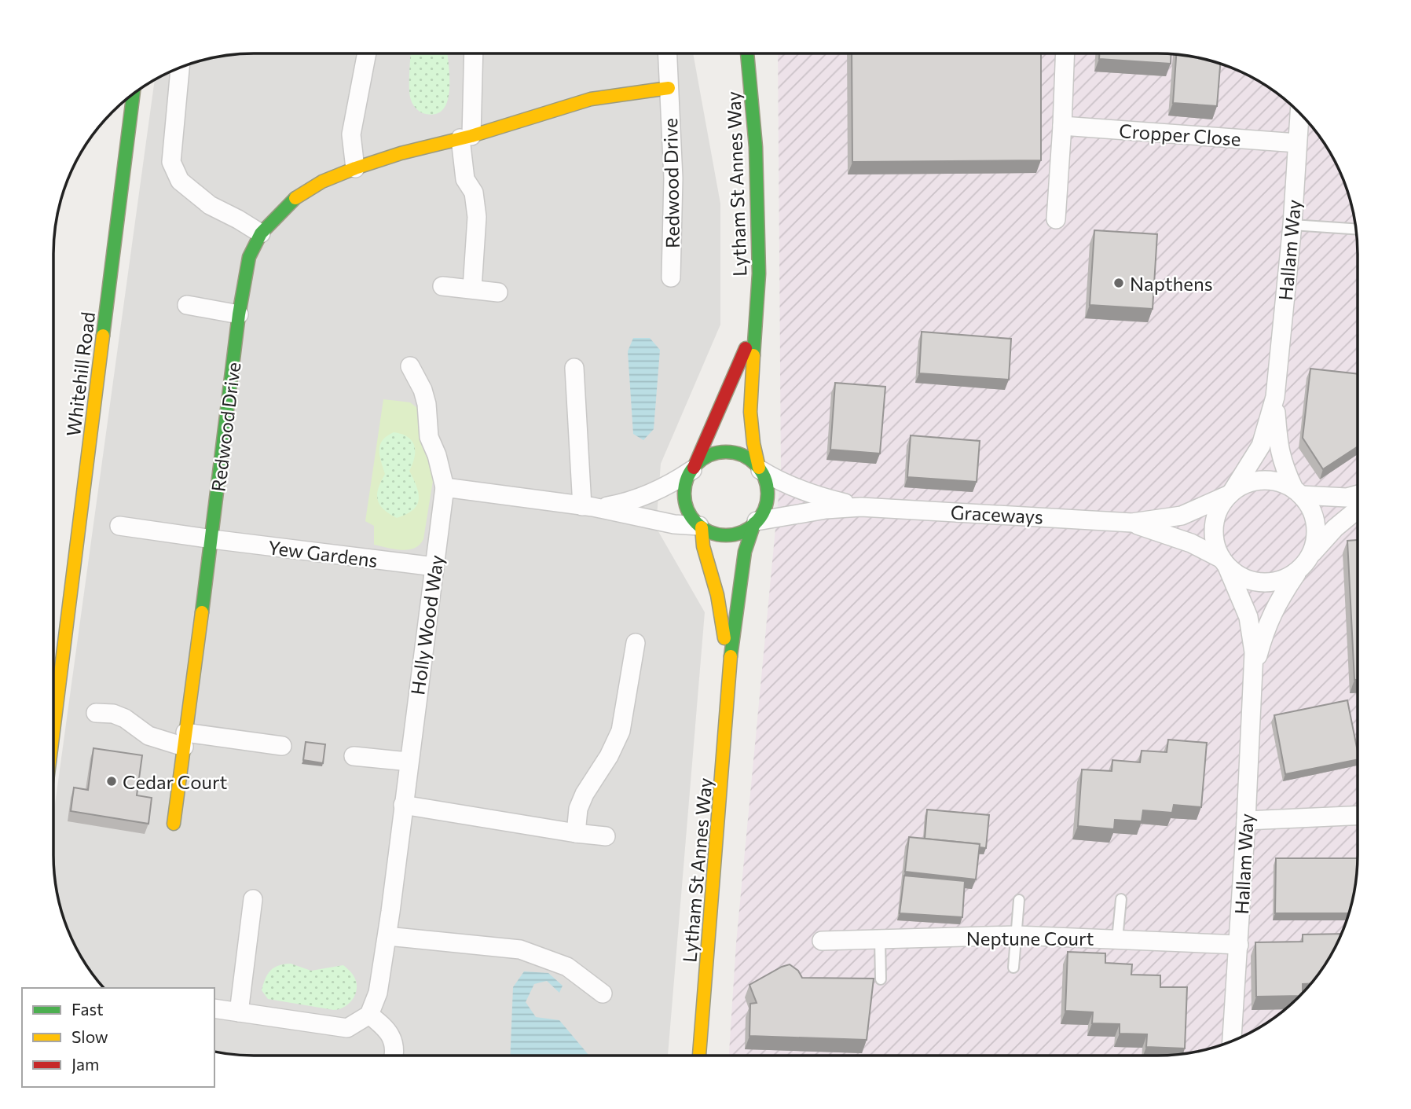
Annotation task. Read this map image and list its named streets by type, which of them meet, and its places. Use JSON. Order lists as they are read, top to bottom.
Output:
{
  "streets": {
    "street": [
      "Cropper Close",
      "Redwood Drive",
      "Lytham St Annes Way",
      "Hallam Way",
      "Whitehill Road",
      "Graceways",
      "Yew Gardens",
      "Holly Wood Way",
      "Neptune Court"
    ]
  },
  "crossings": [
    ["Cropper Close", "Hallam Way"],
    ["Redwood Drive", "Yew Gardens"],
    ["Lytham St Annes Way", "Graceways"],
    ["Hallam Way", "Graceways"],
    ["Hallam Way", "Neptune Court"],
    ["Yew Gardens", "Holly Wood Way"]
  ],
  "places": ["Napthens", "Cedar Court"],
  "legend": ["Fast", "Slow", "Jam"]
}
